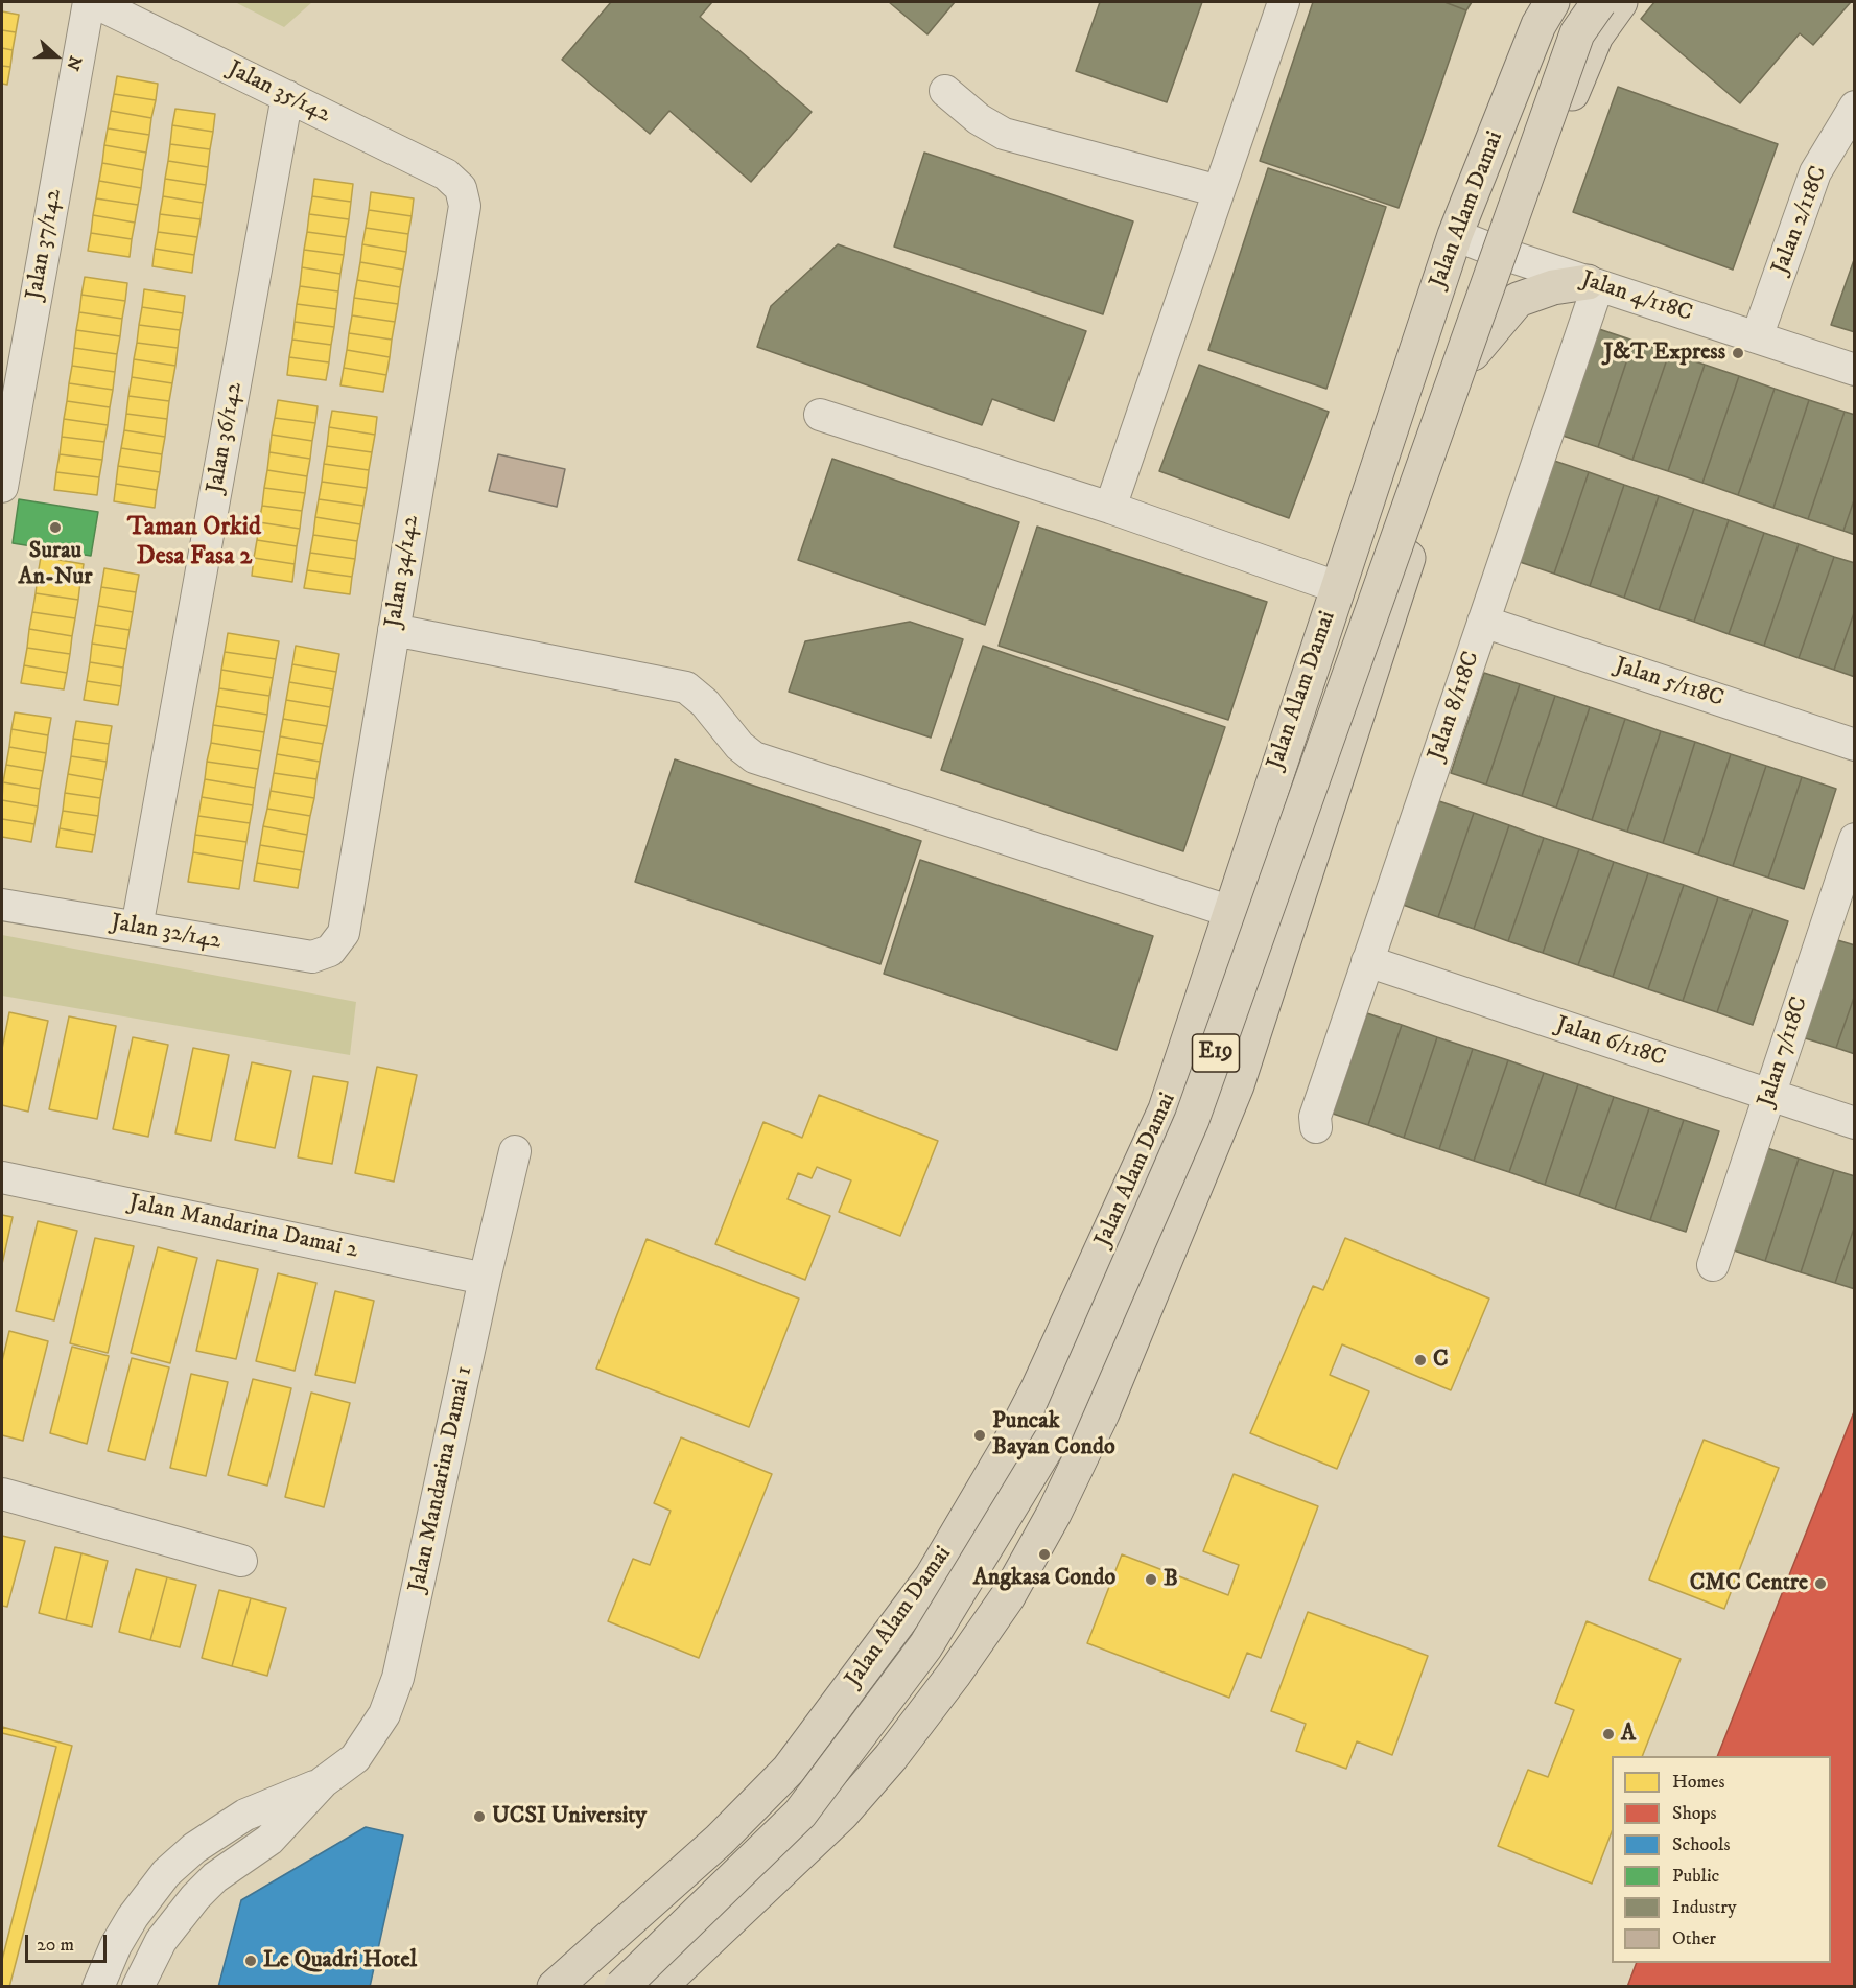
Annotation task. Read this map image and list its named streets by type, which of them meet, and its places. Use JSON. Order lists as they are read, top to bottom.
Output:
{
  "streets": {
    "main road": ["Jalan Alam Damai", "E19"],
    "street": [
      "Jalan 35/142",
      "Jalan 2/118C",
      "Jalan 37/142",
      "Jalan 4/118C",
      "Jalan 36/142",
      "Jalan 34/142",
      "Jalan 5/118C",
      "Jalan 8/118C",
      "Jalan 32/142",
      "Jalan 6/118C",
      "Jalan 7/118C",
      "Jalan Mandarina Damai 2",
      "Jalan Mandarina Damai 1"
    ]
  },
  "crossings": [
    ["Jalan 35/142", "Jalan 36/142"],
    ["Jalan 35/142", "Jalan 34/142"],
    ["Jalan Alam Damai", "Jalan 4/118C"],
    ["Jalan 2/118C", "Jalan 4/118C"],
    ["Jalan 4/118C", "Jalan 8/118C"],
    ["Jalan 36/142", "Jalan 32/142"],
    ["Jalan 34/142", "Jalan 32/142"],
    ["Jalan 5/118C", "Jalan 8/118C"],
    ["Jalan 8/118C", "Jalan 6/118C"],
    ["Jalan 6/118C", "Jalan 7/118C"],
    ["Jalan Mandarina Damai 2", "Jalan Mandarina Damai 1"]
  ],
  "districts": ["Taman Orkid Desa Fasa 2"],
  "places": [
    "J&T Express",
    "Surau An-Nur",
    "C",
    "Puncak Bayan Condo",
    "Angkasa Condo",
    "B",
    "CMC Centre",
    "A",
    "UCSI University",
    "Le Quadri Hotel"
  ],
  "legend": [
    "Homes",
    "Shops",
    "Schools",
    "Public",
    "Industry",
    "Other"
  ],
  "scale_bar": "20 m",
  "north": "right"
}
